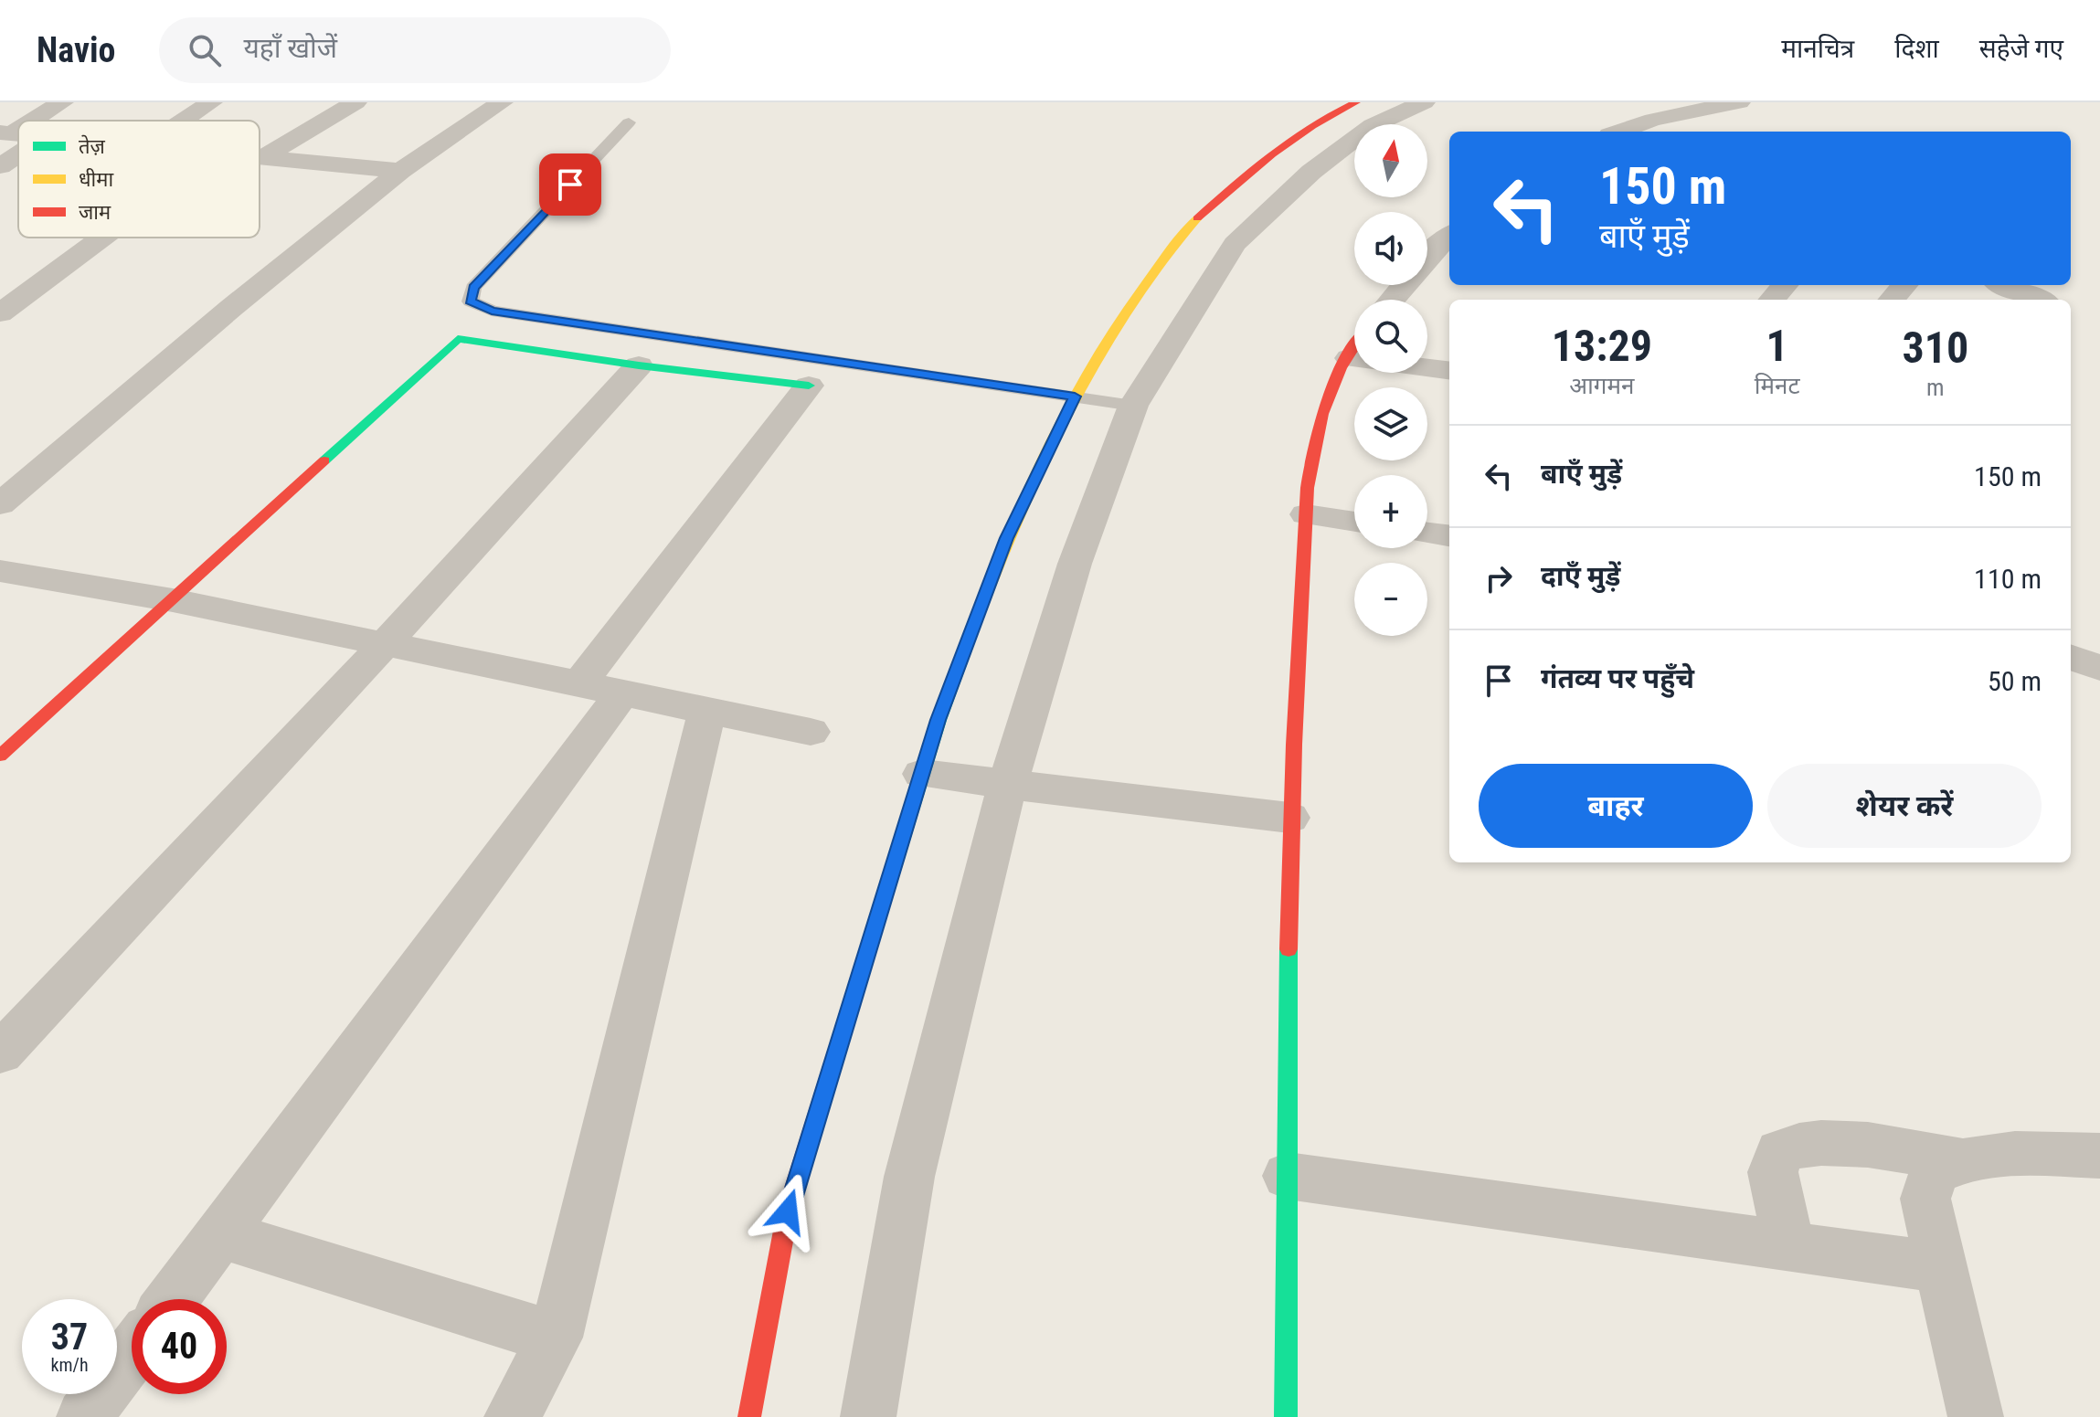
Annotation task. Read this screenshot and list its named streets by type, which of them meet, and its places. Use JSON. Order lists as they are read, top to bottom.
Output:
{
  "legend": ["तेज़", "धीमा", "जाम"],
  "north": "top",
  "page": {
    "header": "Navio",
    "search": "यहाँ खोजें",
    "nav": ["मानचित्र", "दिशा", "सहेजे गए"],
    "map_buttons": ["+", "−"],
    "turn": ["150 m", "बाएँ मुड़ें"],
    "eta": [
      "13:29",
      "आगमन",
      "1",
      "मिनट",
      "310",
      "m"
    ],
    "list": [
      {
        "name": "बाएँ मुड़ें",
        "value": "150 m"
      },
      {
        "name": "दाएँ मुड़ें",
        "value": "110 m"
      },
      {
        "name": "गंतव्य पर पहुँचे",
        "value": "50 m"
      }
    ],
    "buttons": ["बाहर", "शेयर करें"],
    "speed": "37 km/h",
    "limit": "40"
  }
}
